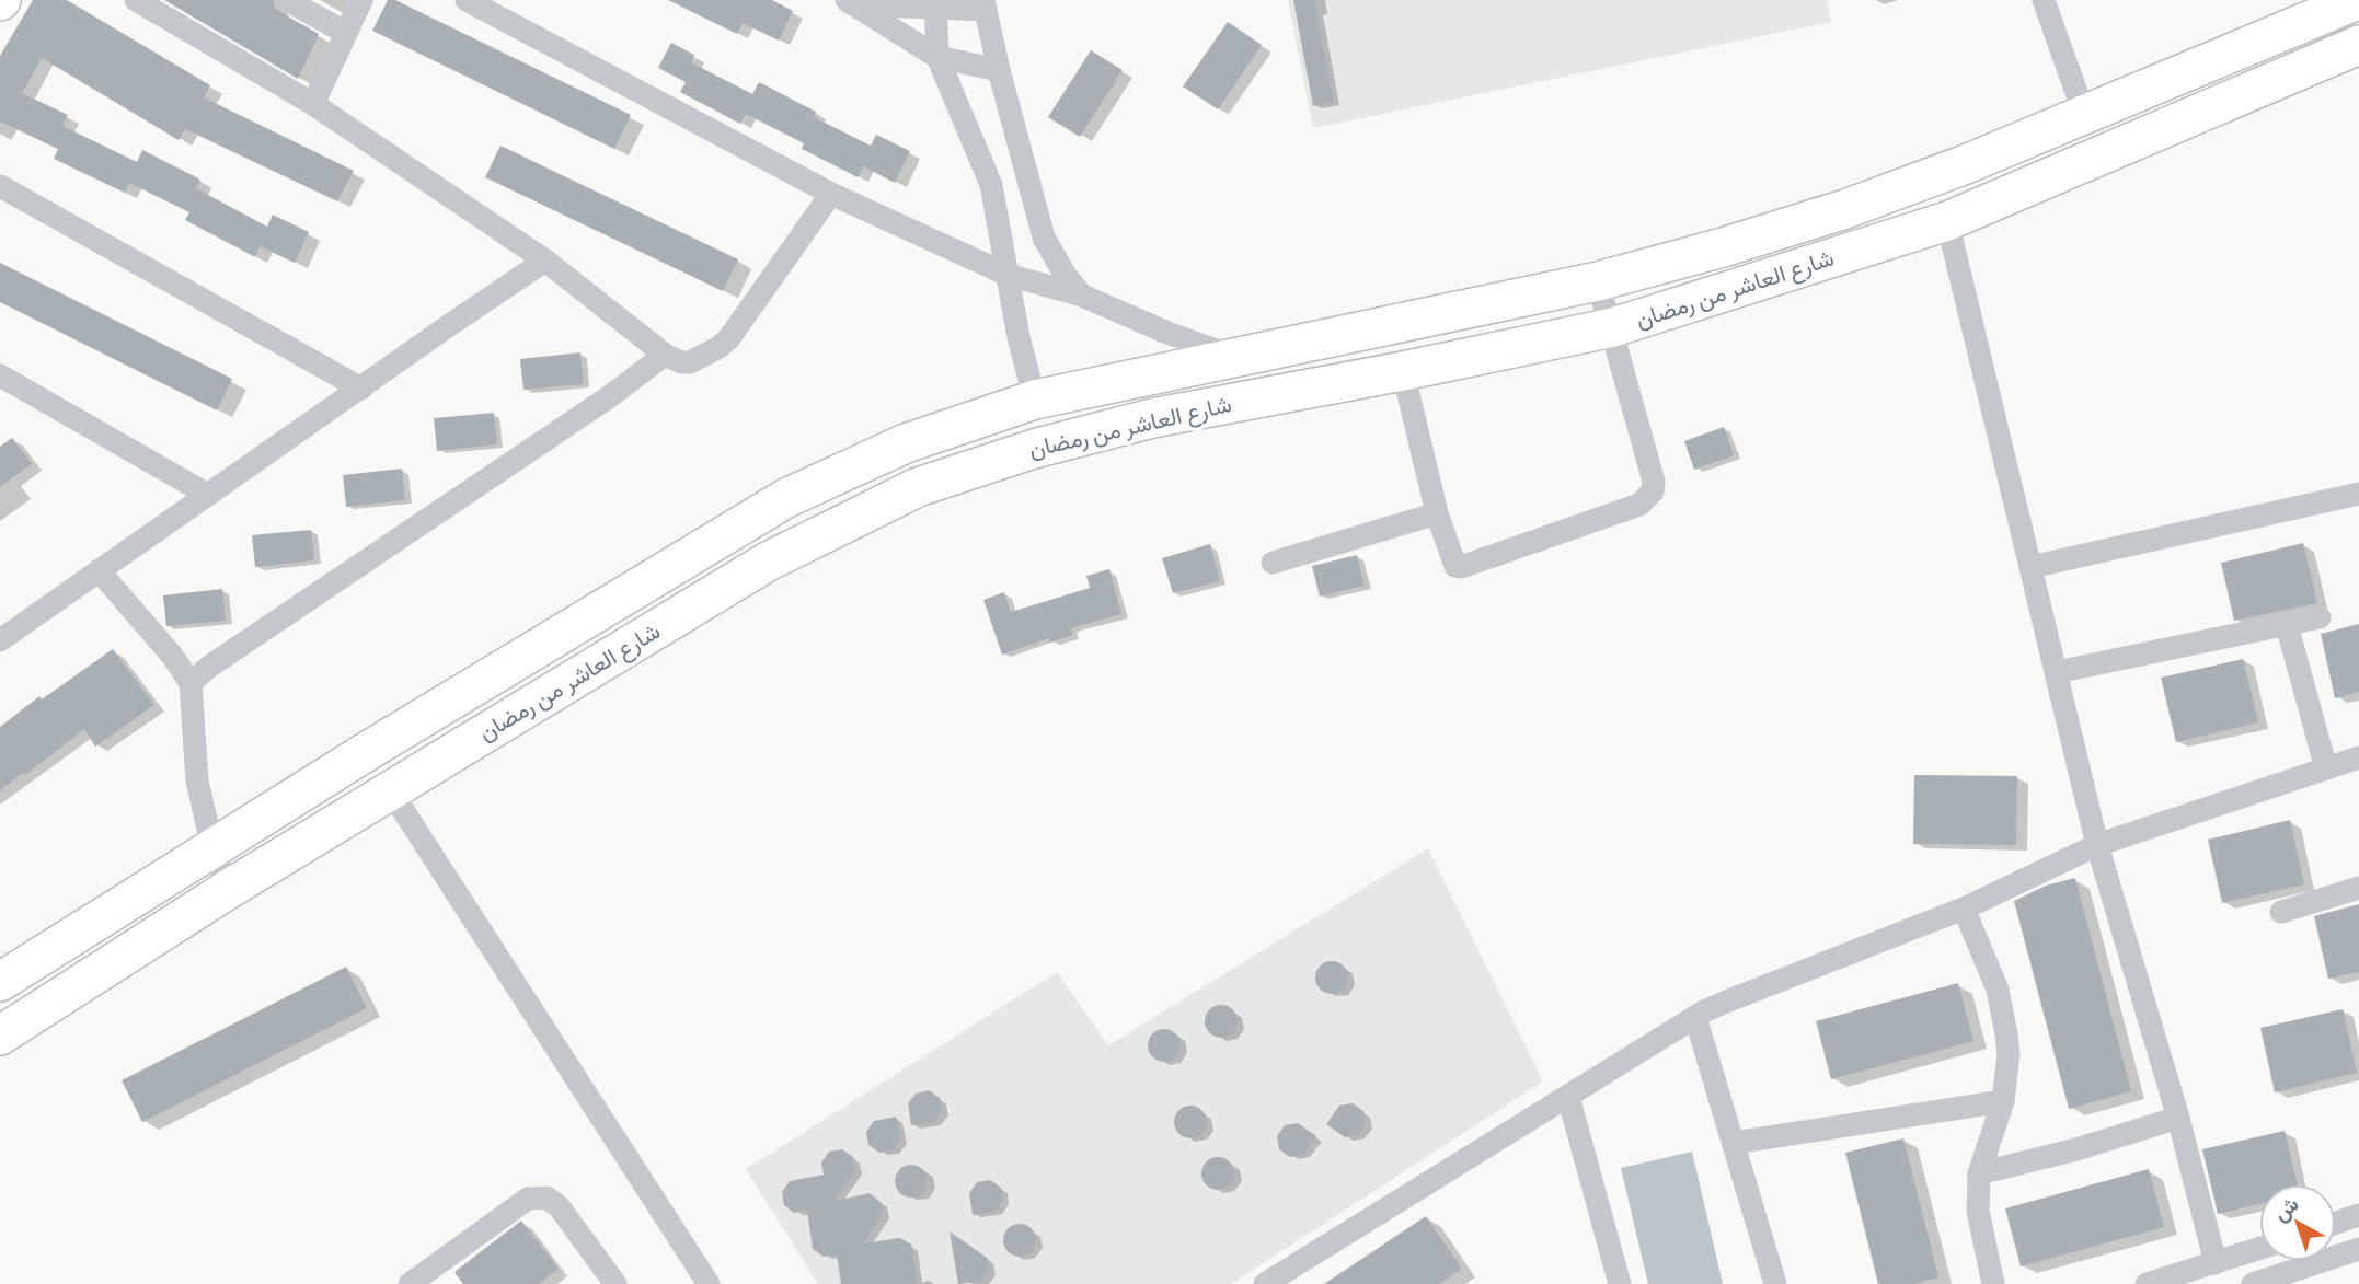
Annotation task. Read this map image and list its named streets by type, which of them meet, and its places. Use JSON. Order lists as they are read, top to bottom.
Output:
{
  "streets": {
    "main road": ["شارع العاشر من رمضان"]
  },
  "north": "top left"
}
